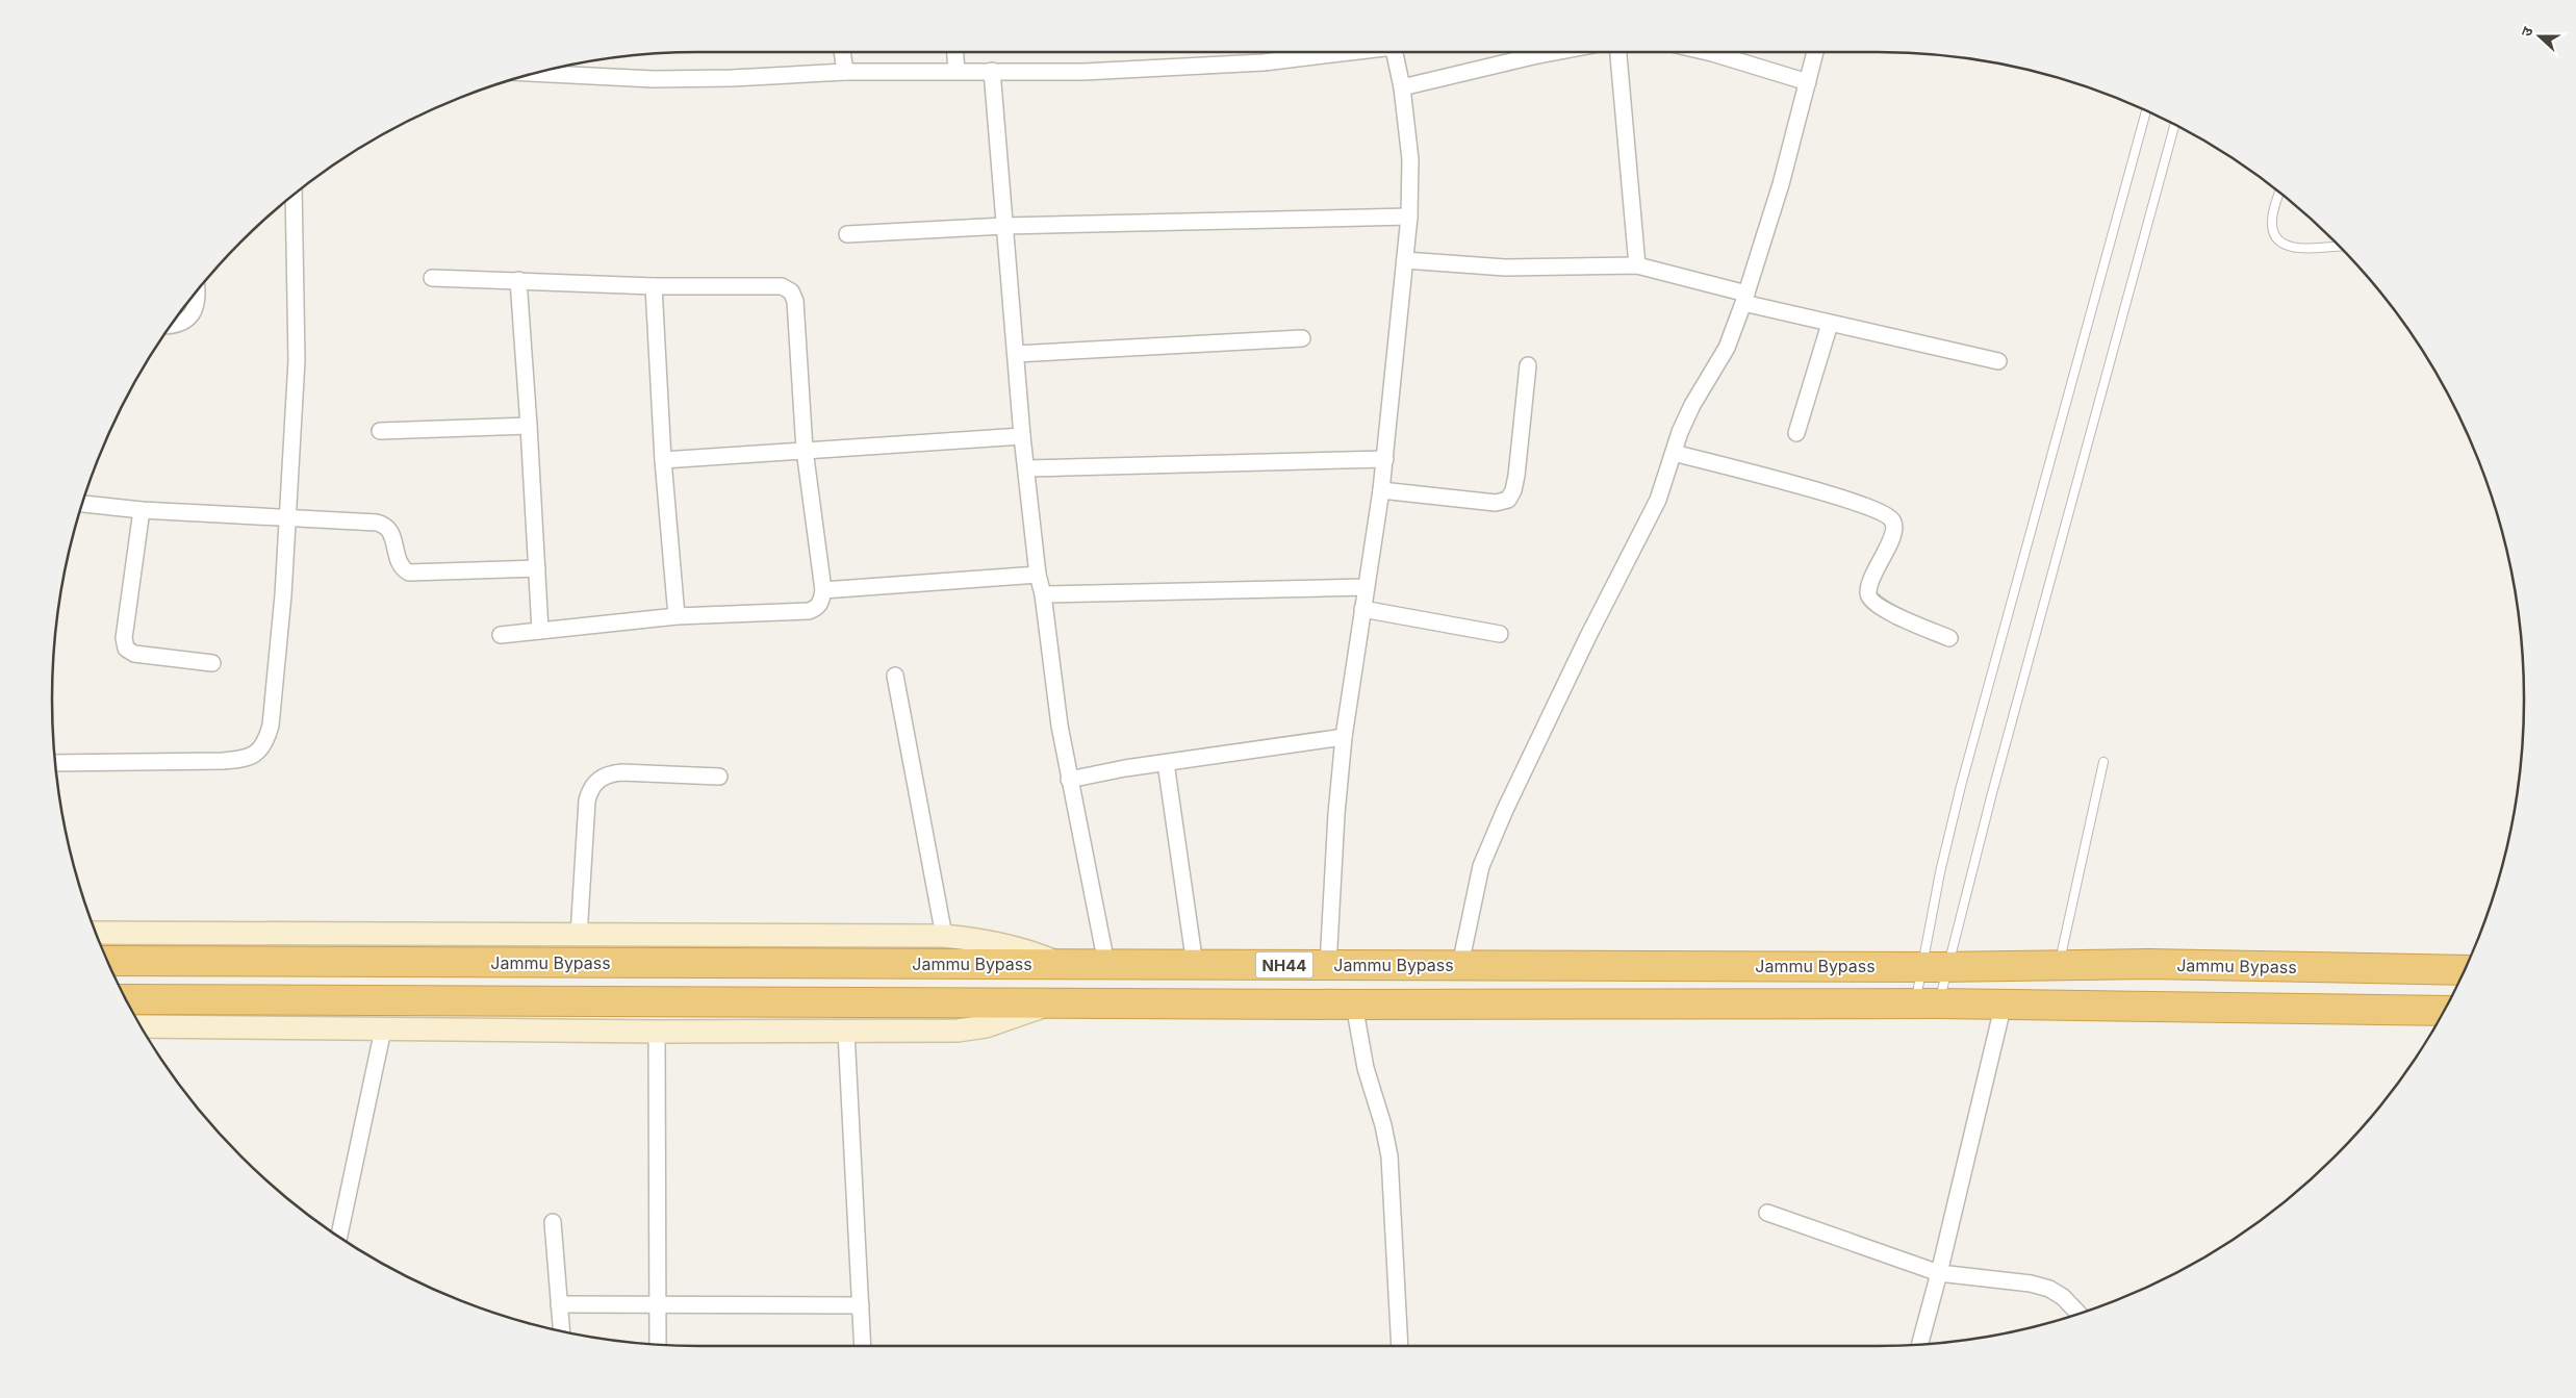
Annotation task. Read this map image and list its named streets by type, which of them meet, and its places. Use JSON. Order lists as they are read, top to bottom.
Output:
{
  "streets": {
    "highway": ["Jammu Bypass", "NH44"]
  },
  "north": "left"
}
